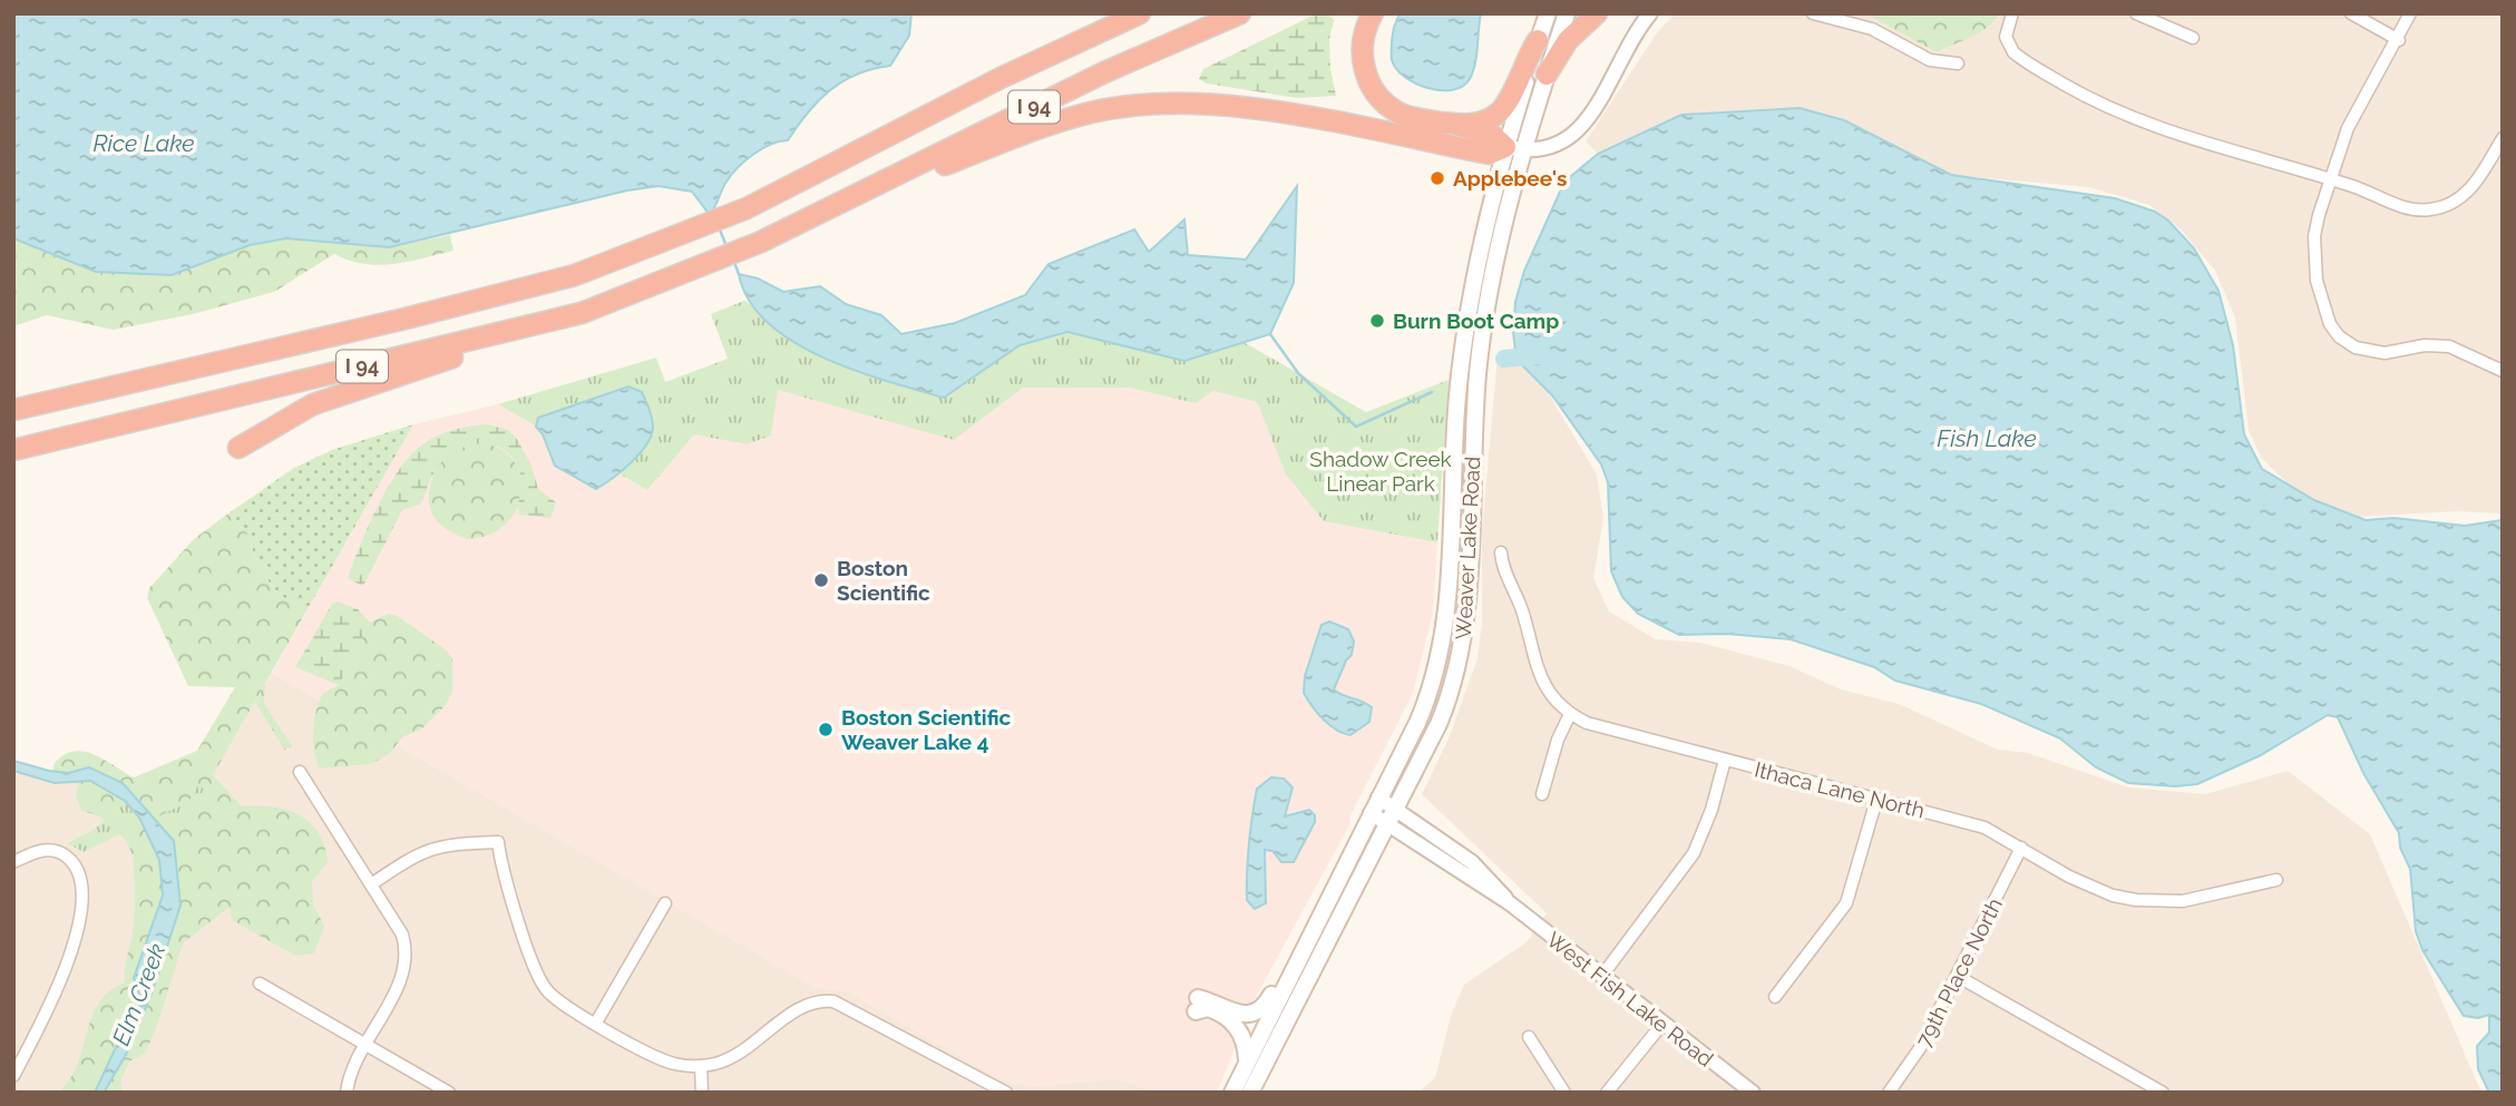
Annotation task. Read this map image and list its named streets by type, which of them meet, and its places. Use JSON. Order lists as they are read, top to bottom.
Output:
{
  "streets": {
    "highway": ["I 94"],
    "main road": ["Weaver Lake Road"],
    "street": ["Ithaca Lane North", "79th Place North", "West Fish Lake Road"]
  },
  "crossings": [
    ["Weaver Lake Road", "West Fish Lake Road"],
    ["Ithaca Lane North", "79th Place North"]
  ],
  "water": ["Rice Lake", "Fish Lake", "Elm Creek"],
  "parks": ["Shadow Creek Linear Park"],
  "places": [
    "Applebee's",
    "Burn Boot Camp",
    "Boston Scientific",
    "Boston Scientific Weaver Lake 4"
  ]
}
